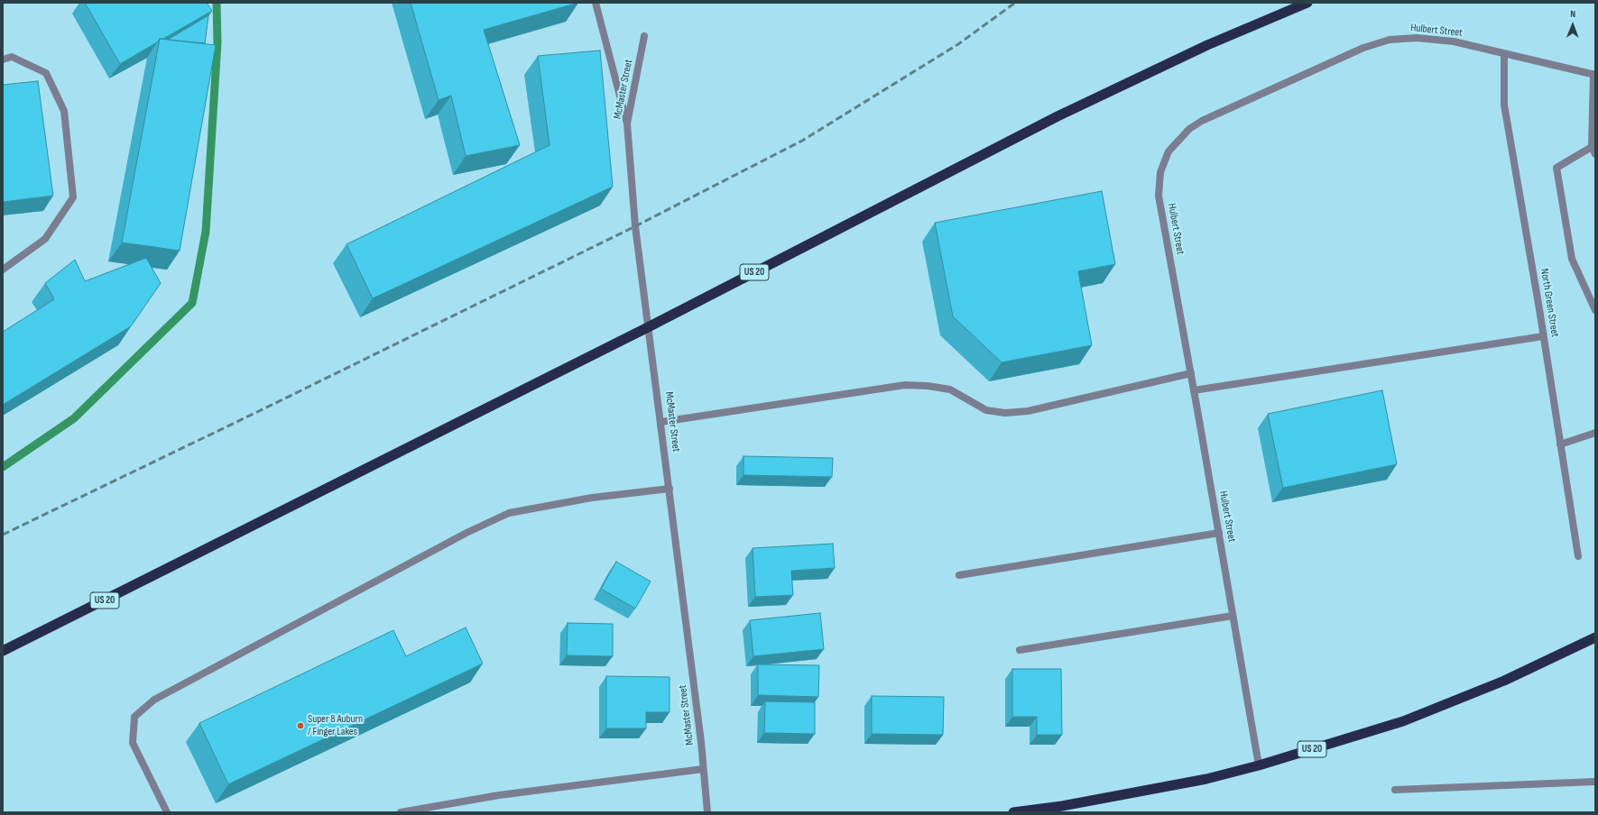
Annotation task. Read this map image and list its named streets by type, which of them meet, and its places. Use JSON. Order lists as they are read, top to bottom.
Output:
{
  "streets": {
    "highway": ["US 20"],
    "street": ["Hulbert Street", "McMaster Street", "North Green Street"]
  },
  "crossings": [
    ["Hulbert Street", "US 20"],
    ["Hulbert Street", "North Green Street"],
    ["McMaster Street", "US 20"]
  ],
  "places": ["Super 8 Auburn / Finger Lakes"],
  "north": "top"
}
